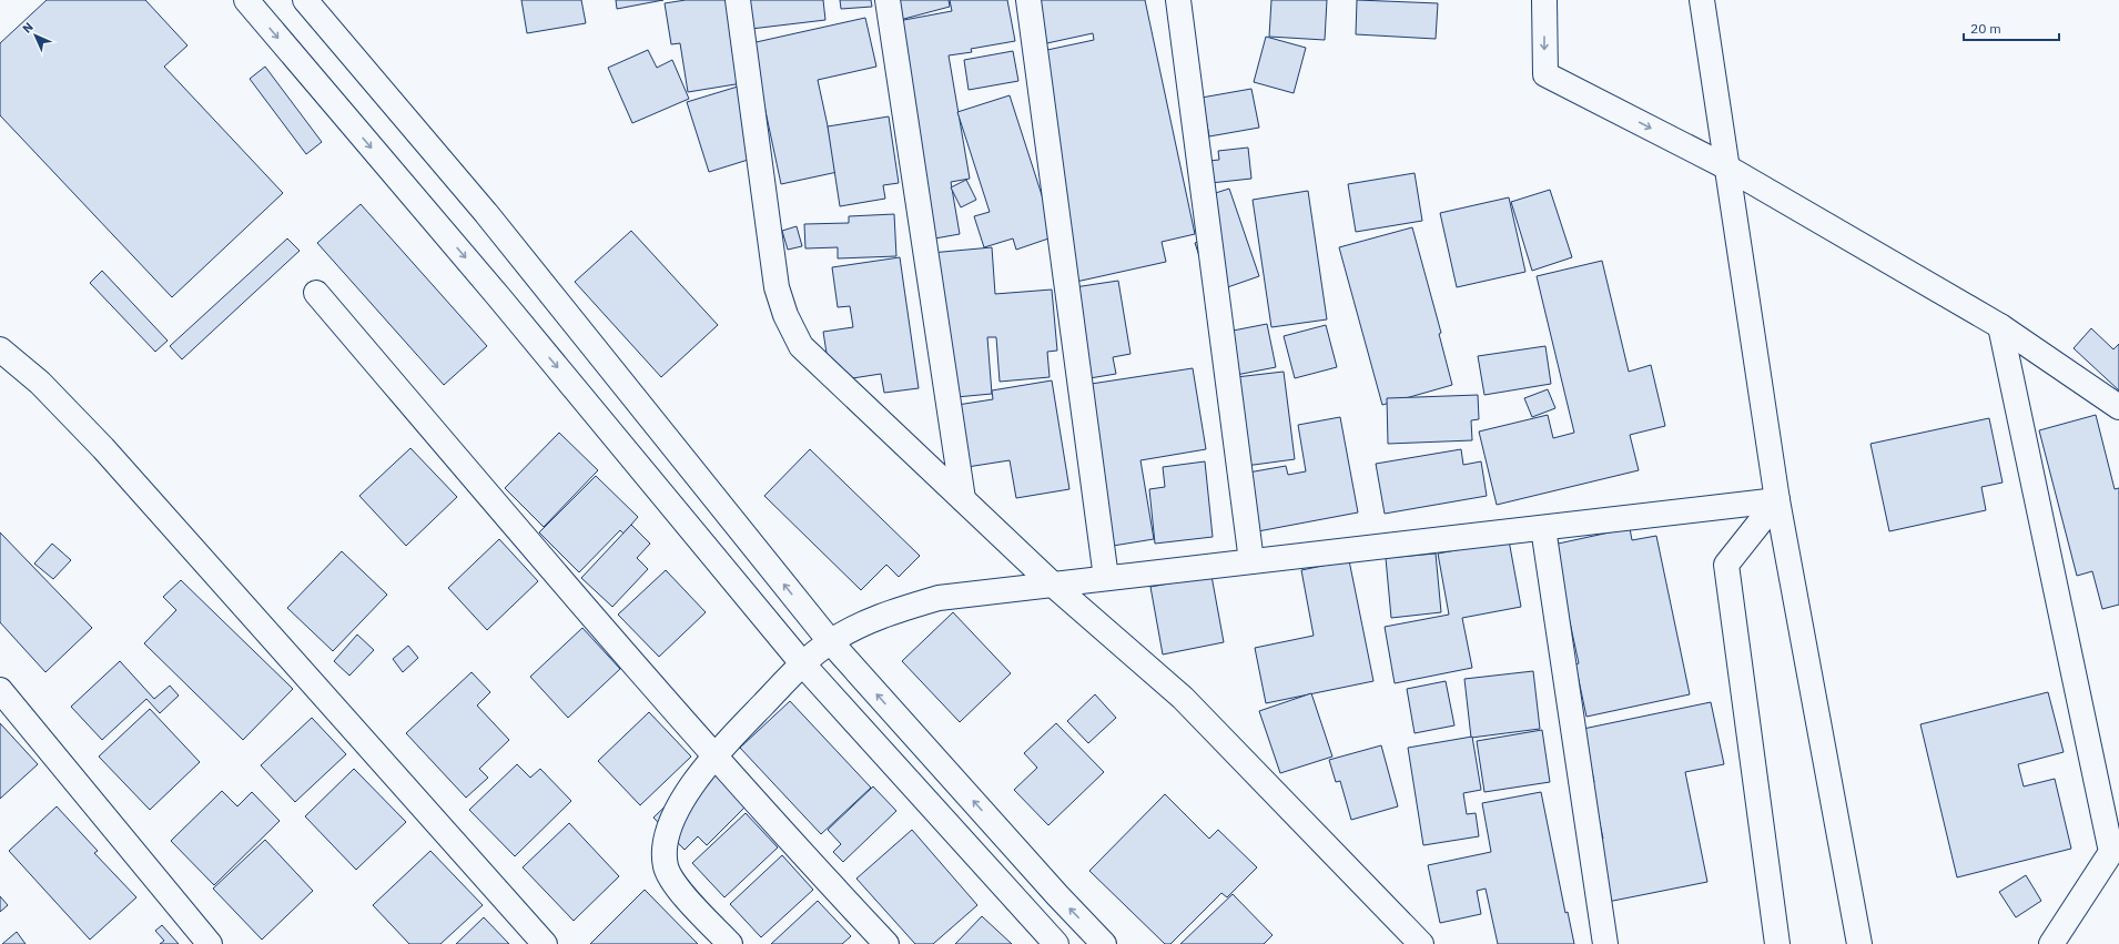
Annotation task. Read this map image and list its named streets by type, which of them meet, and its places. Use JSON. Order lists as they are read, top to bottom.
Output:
{
  "scale_bar": "20 m",
  "north": "top left"
}
